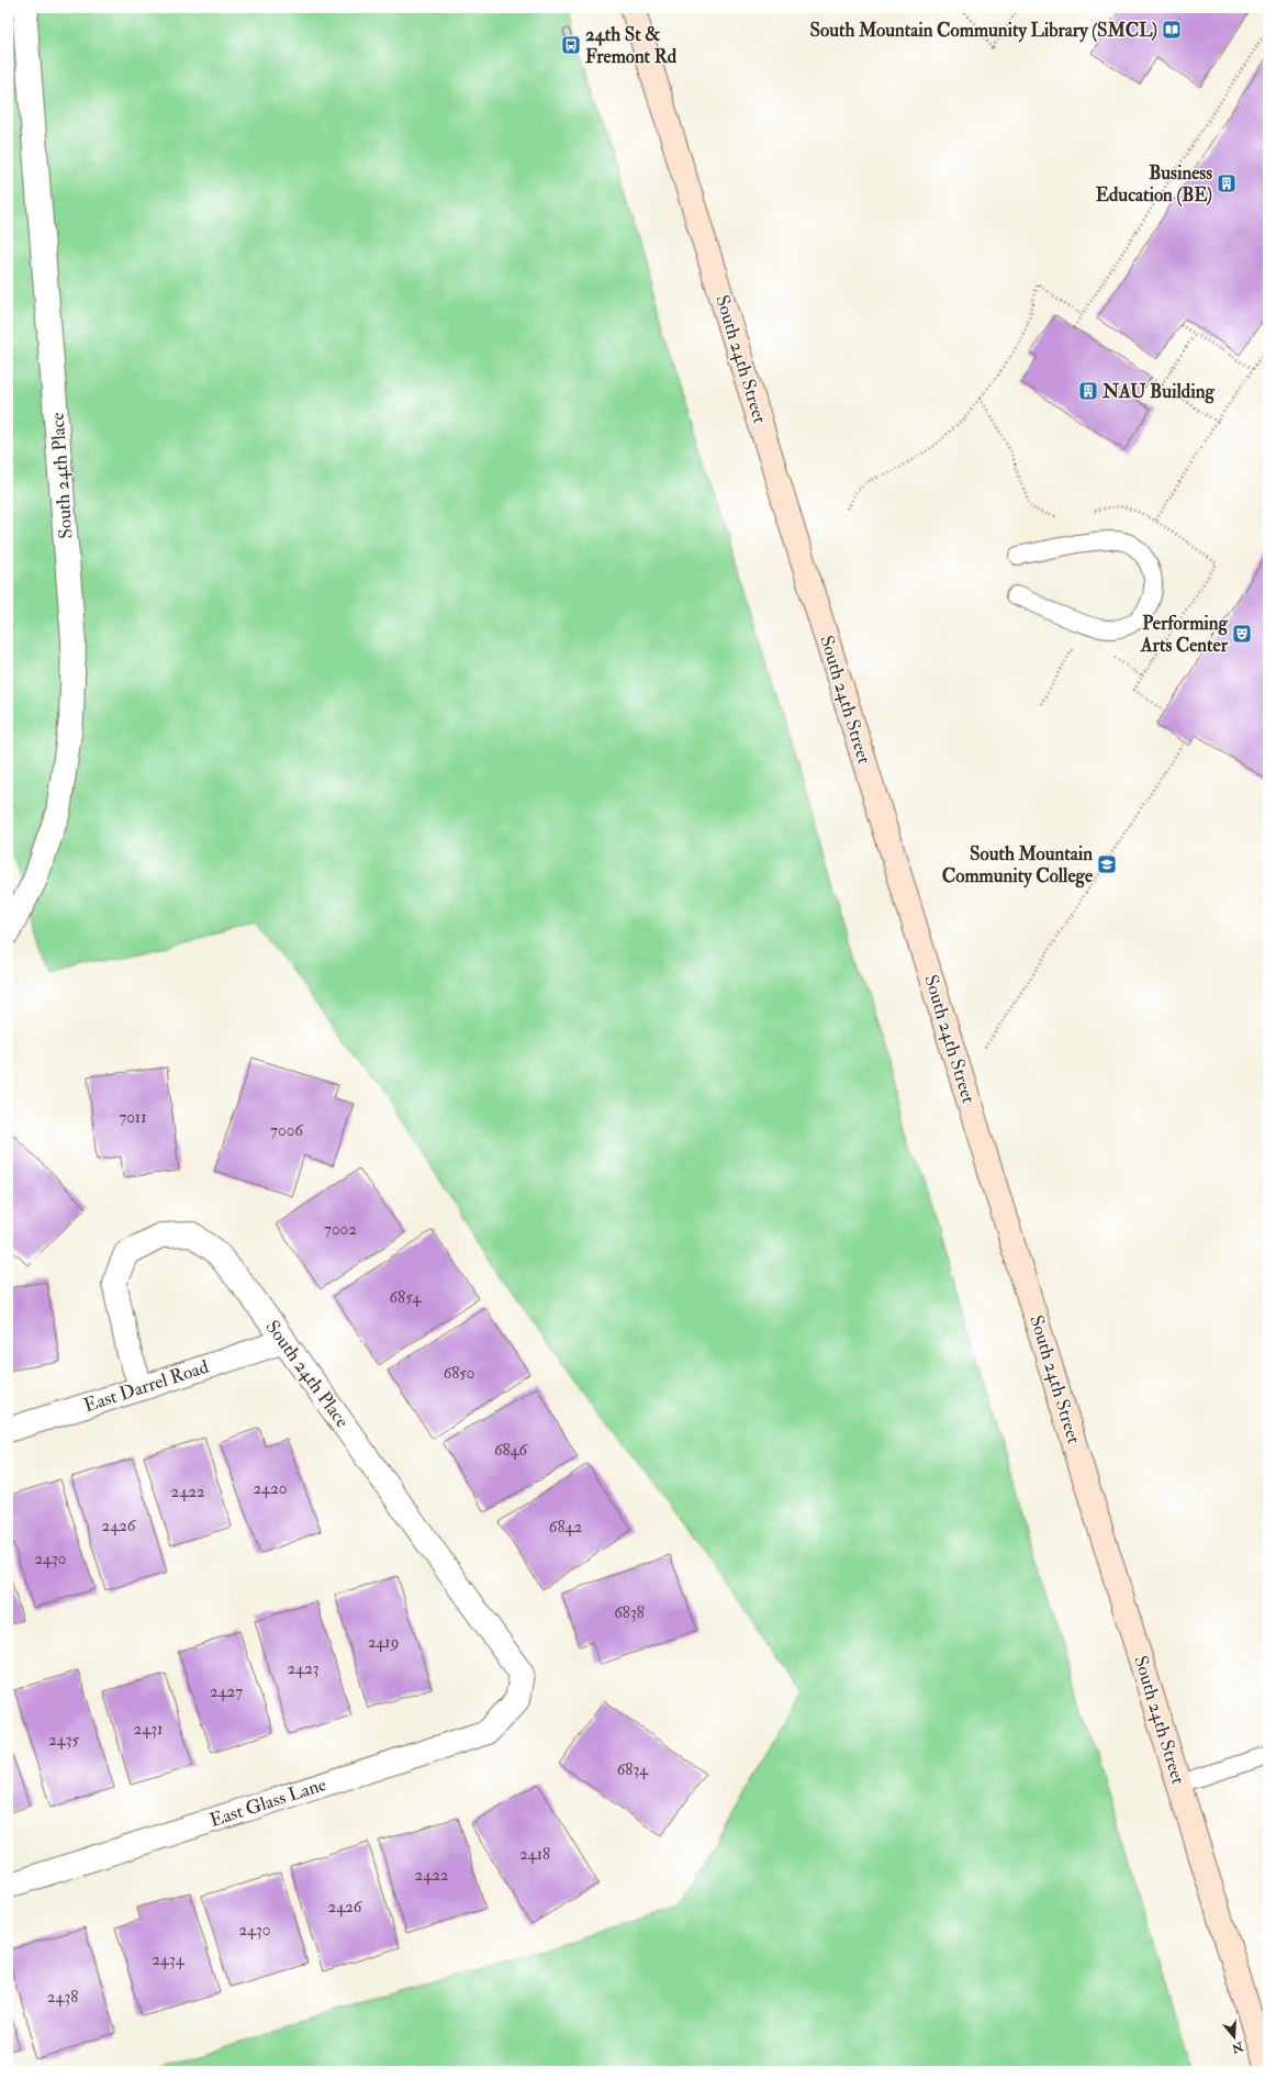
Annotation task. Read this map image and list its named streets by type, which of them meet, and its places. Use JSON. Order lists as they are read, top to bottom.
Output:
{
  "streets": {
    "main road": ["South 24th Street"],
    "street": ["South 24th Place", "East Darrel Road", "East Glass Lane"]
  },
  "crossings": [
    ["South 24th Place", "East Darrel Road"],
    ["South 24th Place", "East Glass Lane"]
  ],
  "places": {
    "library": ["South Mountain Community Library (SMCL)"],
    "bus stop": ["24th St & Fremont Rd"],
    "building": ["Business Education (BE)", "NAU Building"],
    "theatre": ["Performing Arts Center"],
    "school or university": ["South Mountain Community College"]
  },
  "house_numbers": [
    "7011",
    "7006",
    "7002",
    "6854",
    "6850",
    "6846",
    "2420",
    "2422",
    "2426",
    "6842",
    "2430",
    "6838",
    "2419",
    "2423",
    "2427",
    "2431",
    "2435",
    "6834",
    "2418",
    "2422",
    "2426",
    "2430",
    "2434",
    "2438"
  ],
  "north": "bottom"
}
